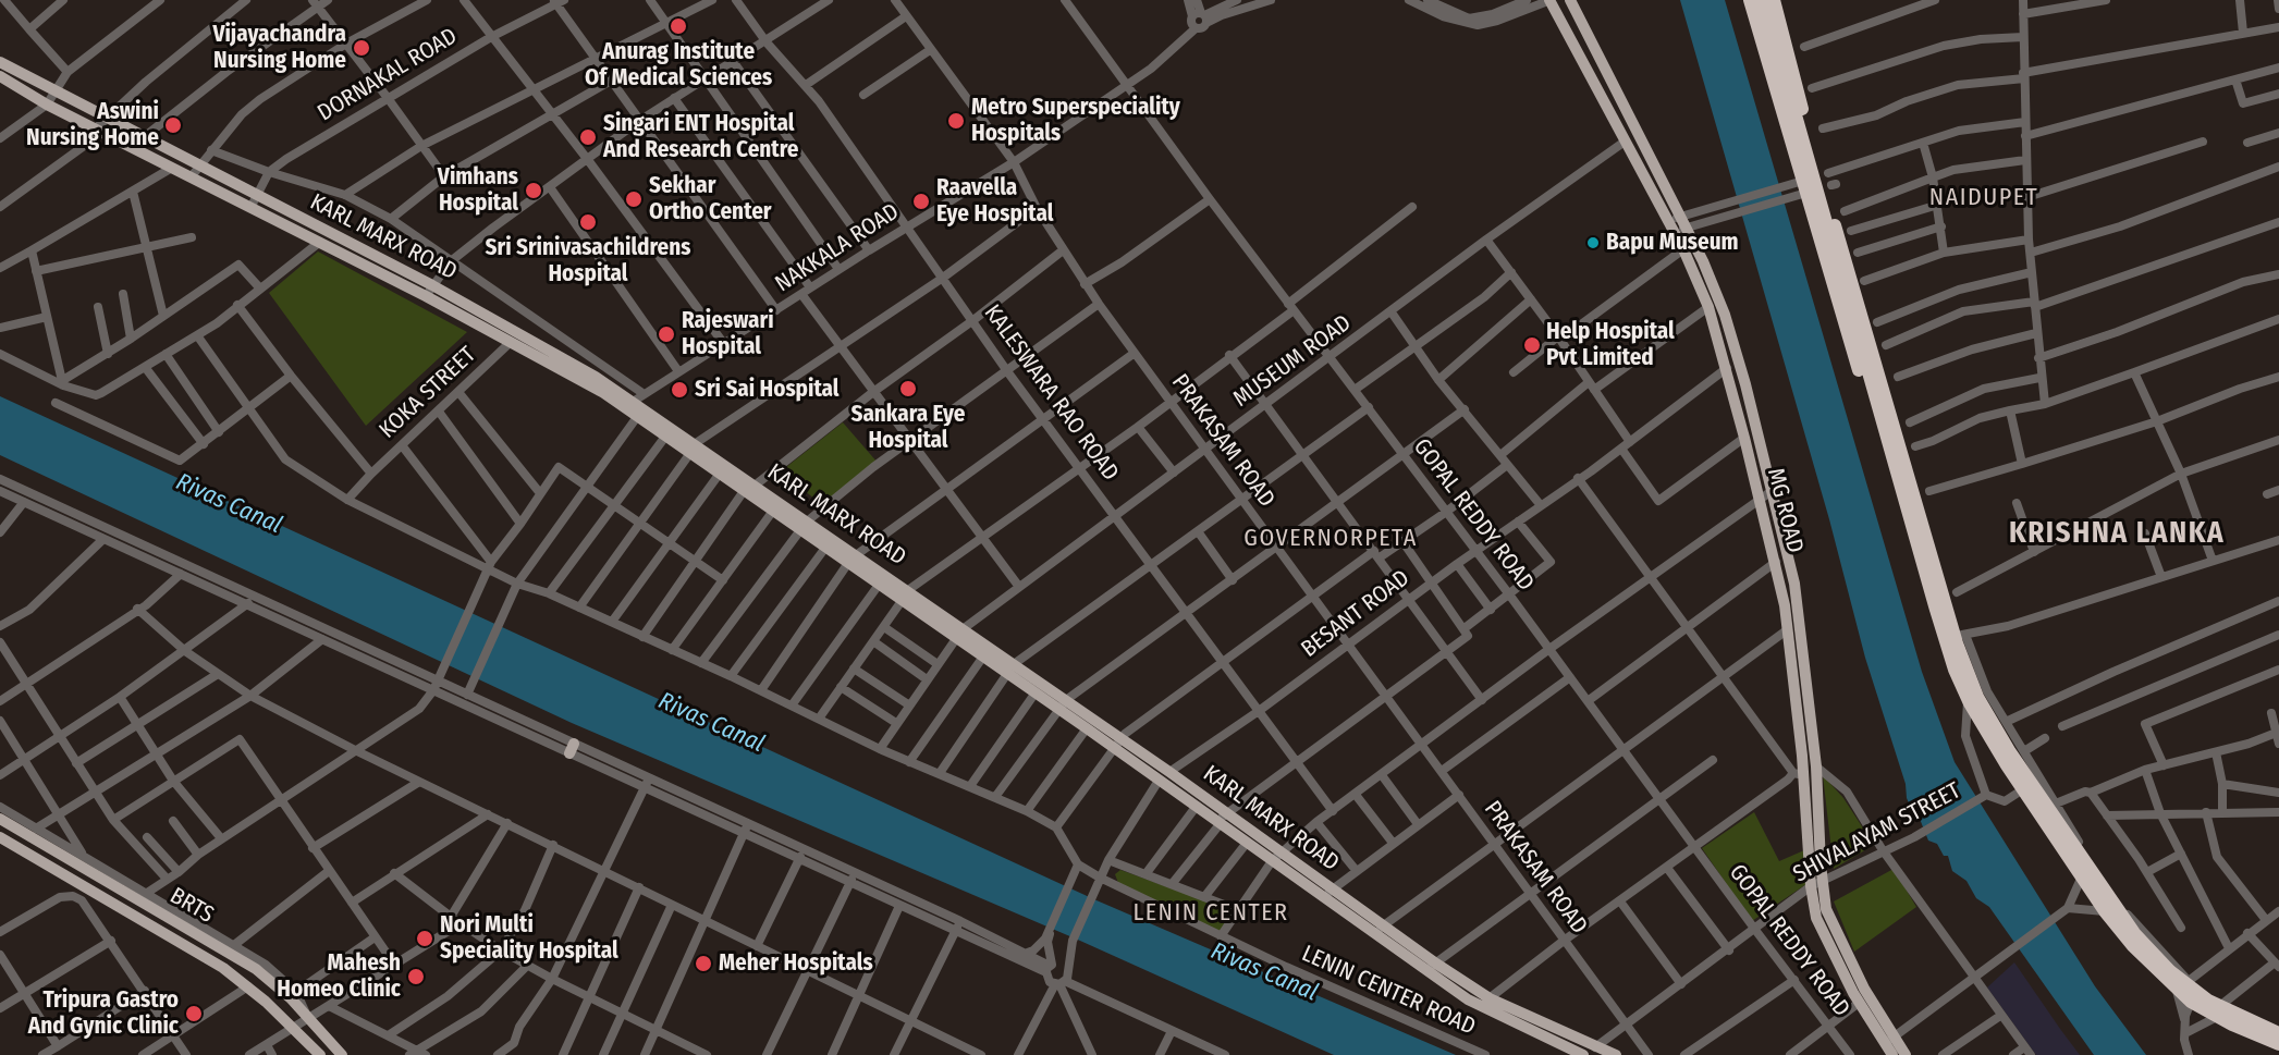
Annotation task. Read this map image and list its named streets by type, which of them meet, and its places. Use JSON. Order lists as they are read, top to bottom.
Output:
{
  "streets": {
    "main road": ["KARL MARX ROAD", "MG ROAD", "BRTS"],
    "street": [
      "DORNAKAL ROAD",
      "NAKKALA ROAD",
      "MUSEUM ROAD",
      "KOKA STREET",
      "KALESWARA RAO ROAD",
      "PRAKASAM ROAD",
      "GOPAL REDDY ROAD",
      "BESANT ROAD",
      "SHIVALAYAM STREET",
      "LENIN CENTER ROAD"
    ]
  },
  "crossings": [
    ["DORNAKAL ROAD", "KARL MARX ROAD"],
    ["KARL MARX ROAD", "NAKKALA ROAD"],
    ["KARL MARX ROAD", "MUSEUM ROAD"],
    ["KARL MARX ROAD", "KOKA STREET"],
    ["KARL MARX ROAD", "BESANT ROAD"],
    ["KARL MARX ROAD", "SHIVALAYAM STREET"],
    ["NAKKALA ROAD", "KALESWARA RAO ROAD"],
    ["NAKKALA ROAD", "PRAKASAM ROAD"],
    ["NAKKALA ROAD", "GOPAL REDDY ROAD"],
    ["MUSEUM ROAD", "KALESWARA RAO ROAD"],
    ["MUSEUM ROAD", "PRAKASAM ROAD"],
    ["MUSEUM ROAD", "MG ROAD"],
    ["MUSEUM ROAD", "GOPAL REDDY ROAD"],
    ["KALESWARA RAO ROAD", "BESANT ROAD"],
    ["PRAKASAM ROAD", "BESANT ROAD"],
    ["PRAKASAM ROAD", "SHIVALAYAM STREET"],
    ["MG ROAD", "BESANT ROAD"],
    ["MG ROAD", "SHIVALAYAM STREET"],
    ["GOPAL REDDY ROAD", "BESANT ROAD"],
    ["GOPAL REDDY ROAD", "SHIVALAYAM STREET"]
  ],
  "districts": [
    "NAIDUPET",
    "KRISHNA LANKA",
    "GOVERNORPETA",
    "LENIN CENTER"
  ],
  "water": ["Rivas Canal"],
  "places": [
    "Anurag Institute Of Medical Sciences",
    "Vijayachandra Nursing Home",
    "Metro Superspeciality Hospitals",
    "Aswini Nursing Home",
    "Singari ENT Hospital And Research Centre",
    "Vimhans Hospital",
    "Sekhar Ortho Center",
    "Raavella Eye Hospital",
    "Sri Srinivasachildrens Hospital",
    "Bapu Museum",
    "Rajeswari Hospital",
    "Help Hospital Pvt Limited",
    "Sankara Eye Hospital",
    "Sri Sai Hospital",
    "Nori Multi Speciality Hospital",
    "Meher Hospitals",
    "Mahesh Homeo Clinic",
    "Tripura Gastro And Gynic Clinic"
  ]
}
